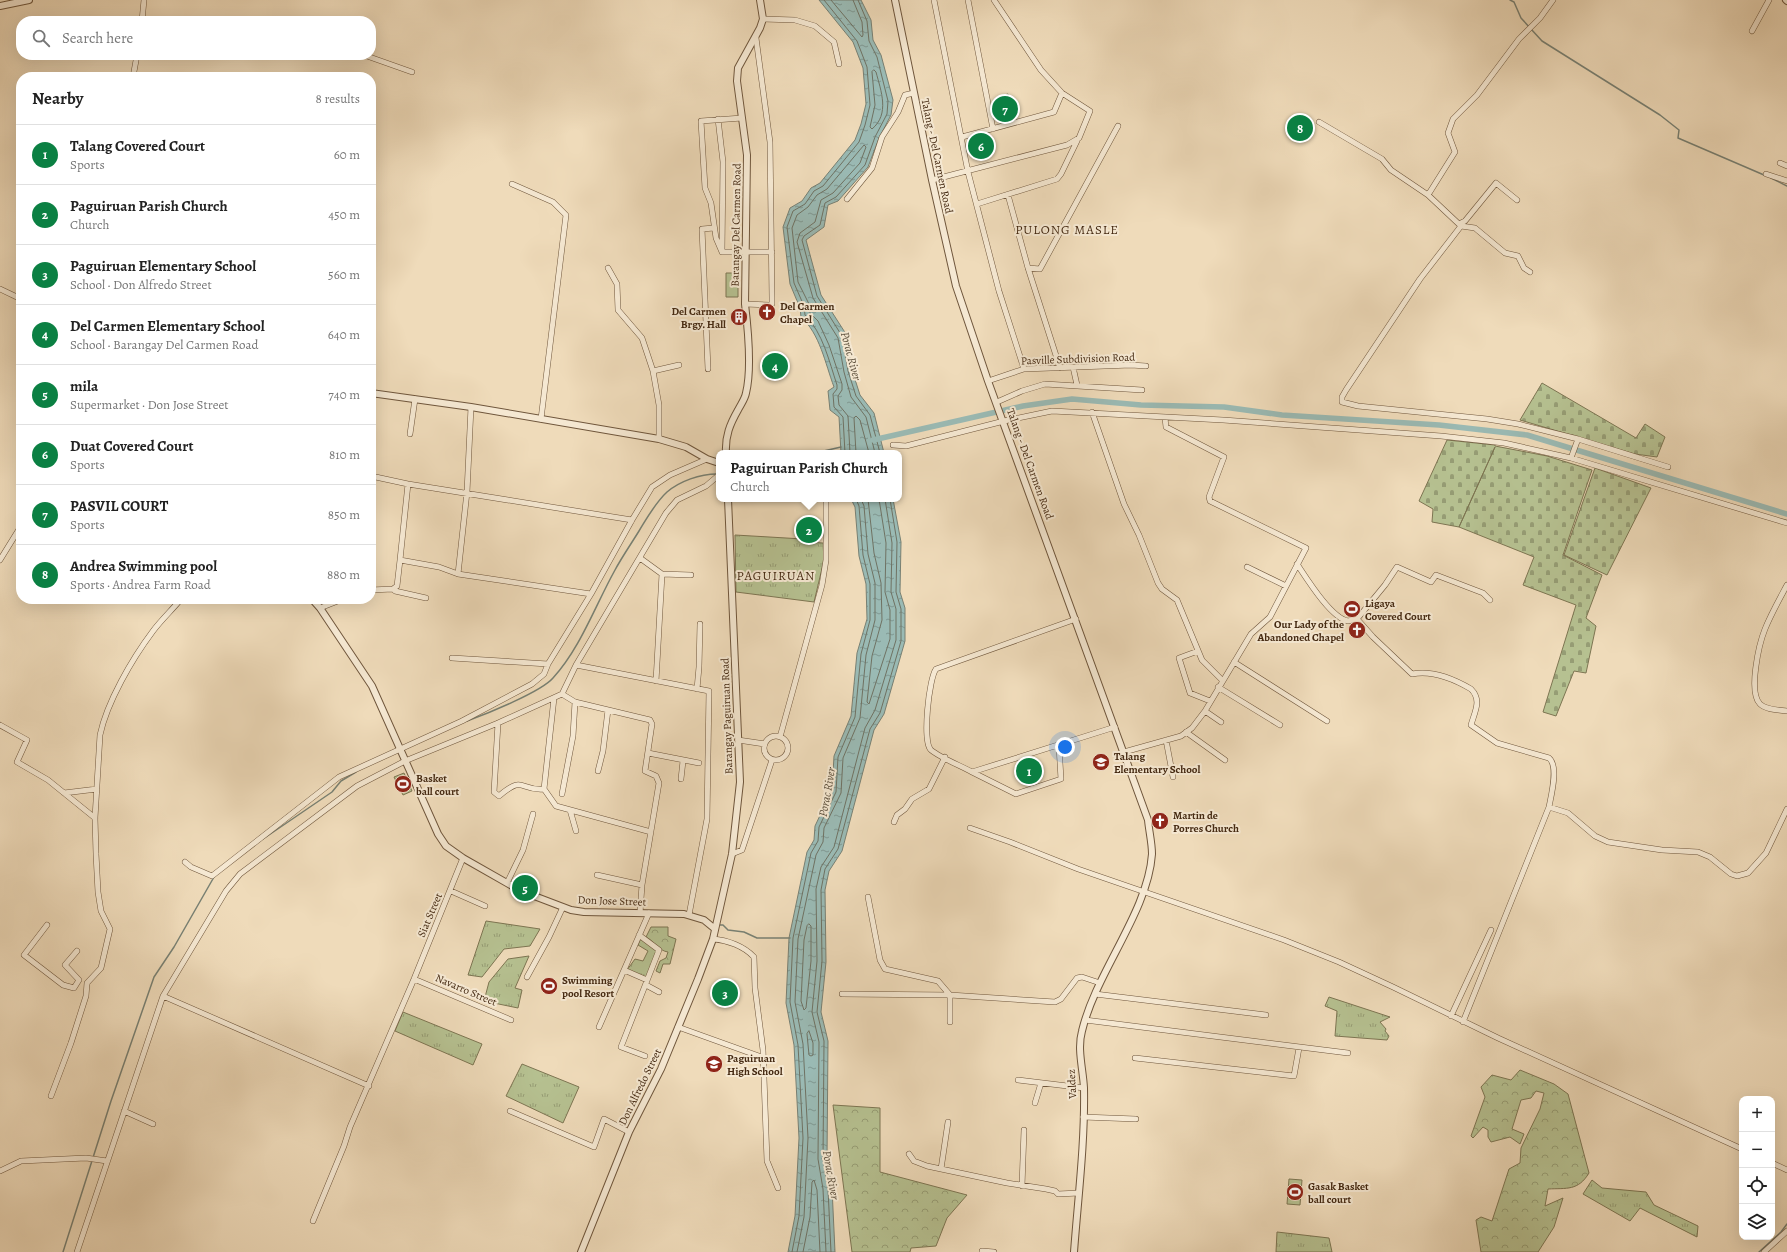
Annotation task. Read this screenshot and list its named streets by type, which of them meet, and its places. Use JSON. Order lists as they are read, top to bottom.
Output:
{
  "streets": {
    "street": [
      "Talang - Del Carmen Road",
      "Barangay Del Carmen Road",
      "Pasville Subdivision Road",
      "Barangay Paguiruan Road",
      "Don Jose Street",
      "Siat Street",
      "Navarro Street",
      "Valdez",
      "Don Alfredo Street"
    ]
  },
  "crossings": [
    ["Talang - Del Carmen Road", "Pasville Subdivision Road"],
    ["Talang - Del Carmen Road", "Valdez"],
    ["Barangay Paguiruan Road", "Don Jose Street"],
    ["Barangay Paguiruan Road", "Don Alfredo Street"],
    ["Don Jose Street", "Siat Street"],
    ["Don Jose Street", "Don Alfredo Street"],
    ["Siat Street", "Navarro Street"]
  ],
  "districts": ["PULONG MASLE", "PAGUIRUAN"],
  "water": ["Porac River"],
  "places": {
    "church": ["Del Carmen Chapel", "Our Lady of the Abandoned Chapel", "Martin de Porres Church"],
    "building": ["Del Carmen Brgy. Hall"],
    "sports": [
      "Ligaya Covered Court",
      "Basket ball court",
      "Swimming pool Resort",
      "Gasak Basket ball court"
    ],
    "school or university": ["Talang Elementary School", "Paguiruan High School"]
  },
  "page": {
    "search": "Search here",
    "heading": ["Nearby", "8 results"],
    "pins": [
      "7",
      "8",
      "6",
      "4",
      "2",
      "1",
      "5",
      "3"
    ],
    "list": [
      {
        "mark": "1",
        "name": "Talang Covered Court",
        "note": "Sports",
        "value": "60 m"
      },
      {
        "mark": "2",
        "name": "Paguiruan Parish Church",
        "note": "Church",
        "value": "450 m"
      },
      {
        "mark": "3",
        "name": "Paguiruan Elementary School",
        "note": "School · Don Alfredo Street",
        "value": "560 m"
      },
      {
        "mark": "4",
        "name": "Del Carmen Elementary School",
        "note": "School · Barangay Del Carmen Road",
        "value": "640 m"
      },
      {
        "mark": "5",
        "name": "mila",
        "note": "Supermarket · Don Jose Street",
        "value": "740 m"
      },
      {
        "mark": "6",
        "name": "Duat Covered Court",
        "note": "Sports",
        "value": "810 m"
      },
      {
        "mark": "7",
        "name": "PASVIL COURT",
        "note": "Sports",
        "value": "850 m"
      },
      {
        "mark": "8",
        "name": "Andrea Swimming pool",
        "note": "Sports · Andrea Farm Road",
        "value": "880 m"
      }
    ],
    "popup": ["Paguiruan Parish Church", "Church"],
    "map_buttons": ["+", "−"]
  }
}
